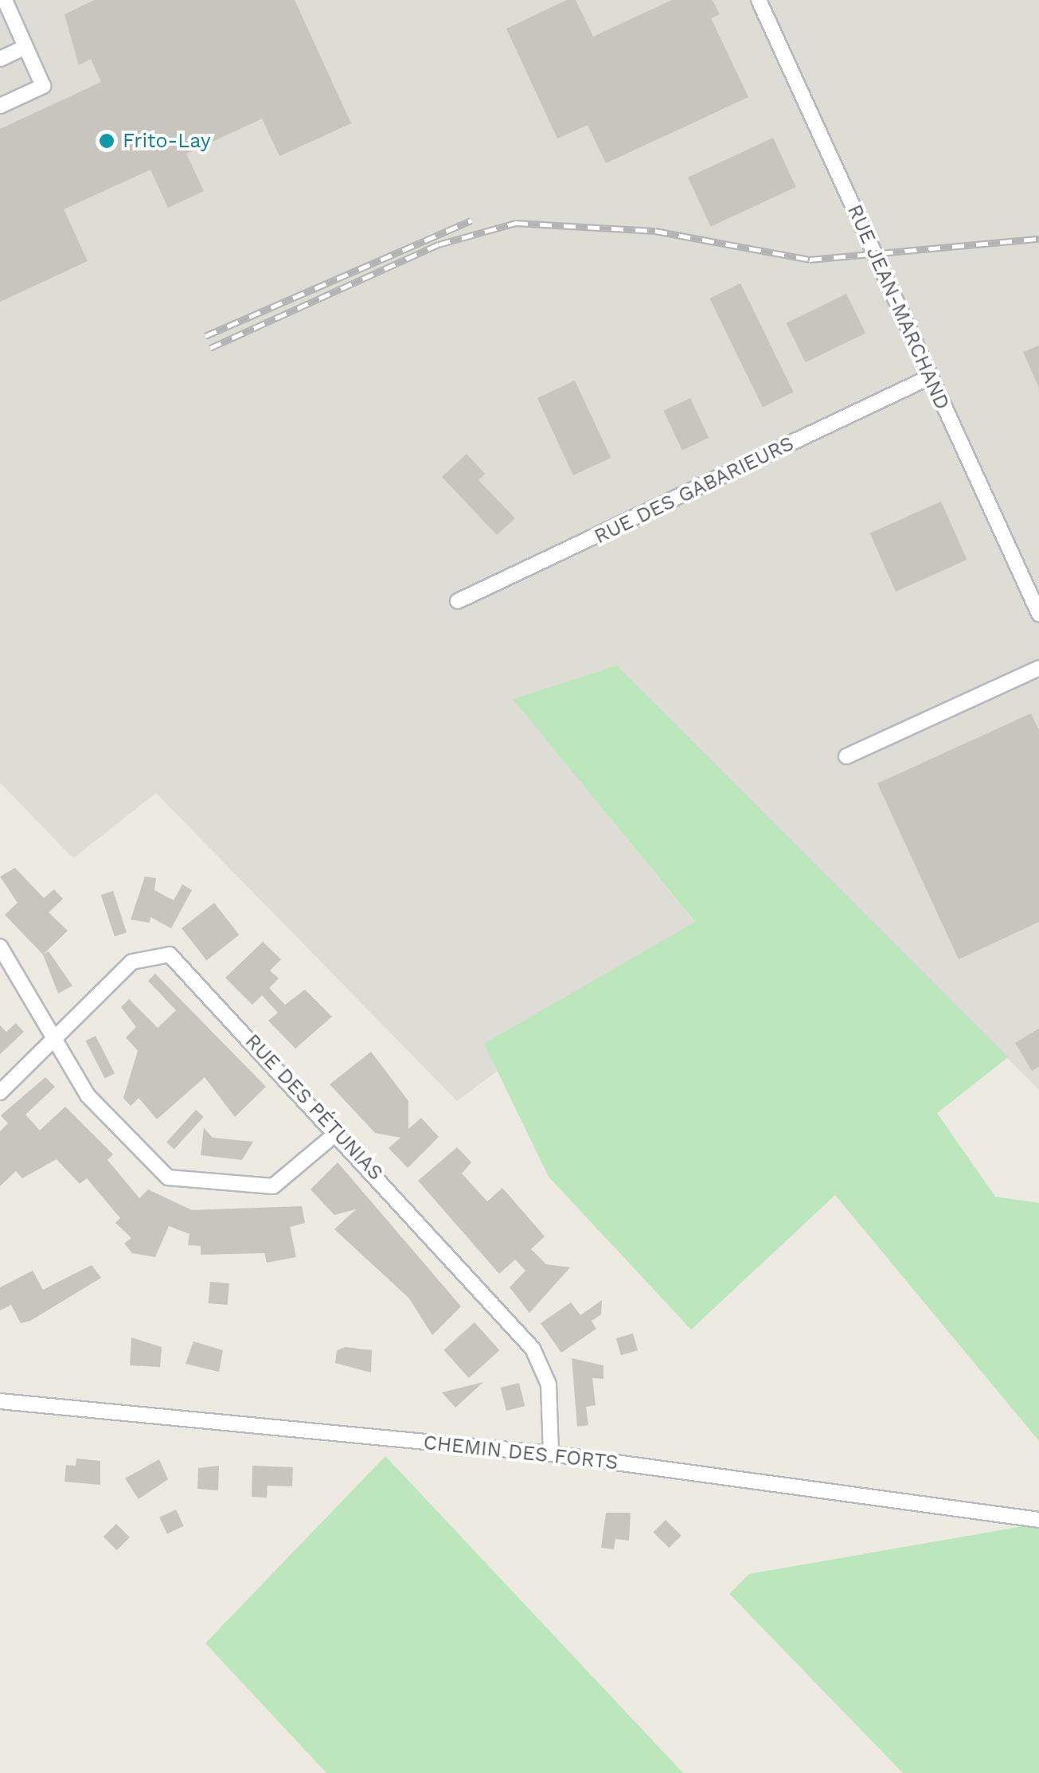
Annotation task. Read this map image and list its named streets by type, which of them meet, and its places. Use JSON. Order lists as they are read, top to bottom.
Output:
{
  "streets": {
    "street": [
      "RUE JEAN-MARCHAND",
      "RUE DES GABARIEURS",
      "RUE DES PÉTUNIAS",
      "CHEMIN DES FORTS"
    ]
  },
  "crossings": [
    ["RUE JEAN-MARCHAND", "RUE DES GABARIEURS"],
    ["RUE DES PÉTUNIAS", "CHEMIN DES FORTS"]
  ],
  "places": ["Frito-Lay"]
}
